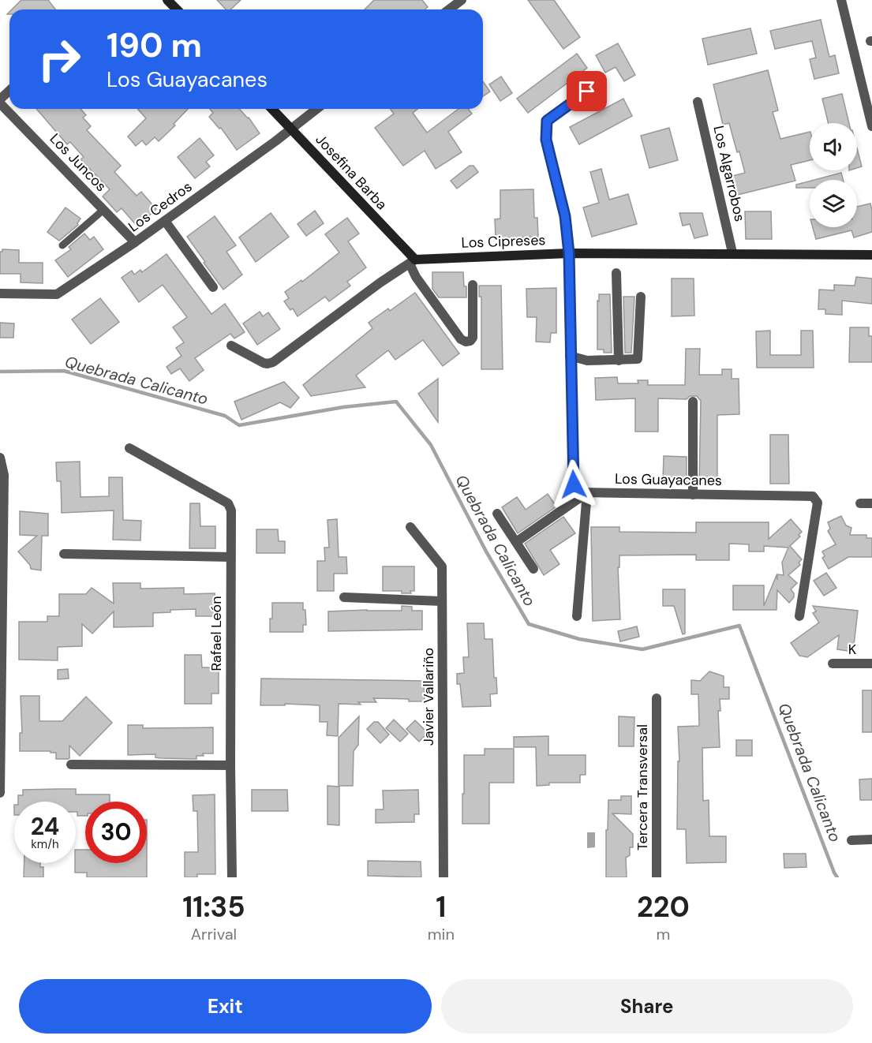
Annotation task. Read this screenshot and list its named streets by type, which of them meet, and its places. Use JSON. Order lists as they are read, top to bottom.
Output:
{
  "streets": {
    "street": [
      "Los Juncos",
      "Josefina Barba",
      "Los Algarrobos",
      "Los Cedros",
      "Los Cipreses",
      "Los Guayacanes",
      "Rafael León",
      "K",
      "Javier Vallariño",
      "Tercera Transversal"
    ]
  },
  "crossings": [
    ["Los Juncos", "Los Cedros"],
    ["Josefina Barba", "Los Cedros"],
    ["Josefina Barba", "Los Cipreses"],
    ["Los Algarrobos", "Los Cipreses"]
  ],
  "water": ["Quebrada Calicanto"],
  "page": {
    "turn": ["190 m", "Los Guayacanes"],
    "speed": "24 km/h",
    "limit": "30",
    "eta": [
      "11:35",
      "Arrival",
      "1",
      "min",
      "220",
      "m"
    ],
    "buttons": ["Exit", "Share"]
  }
}
